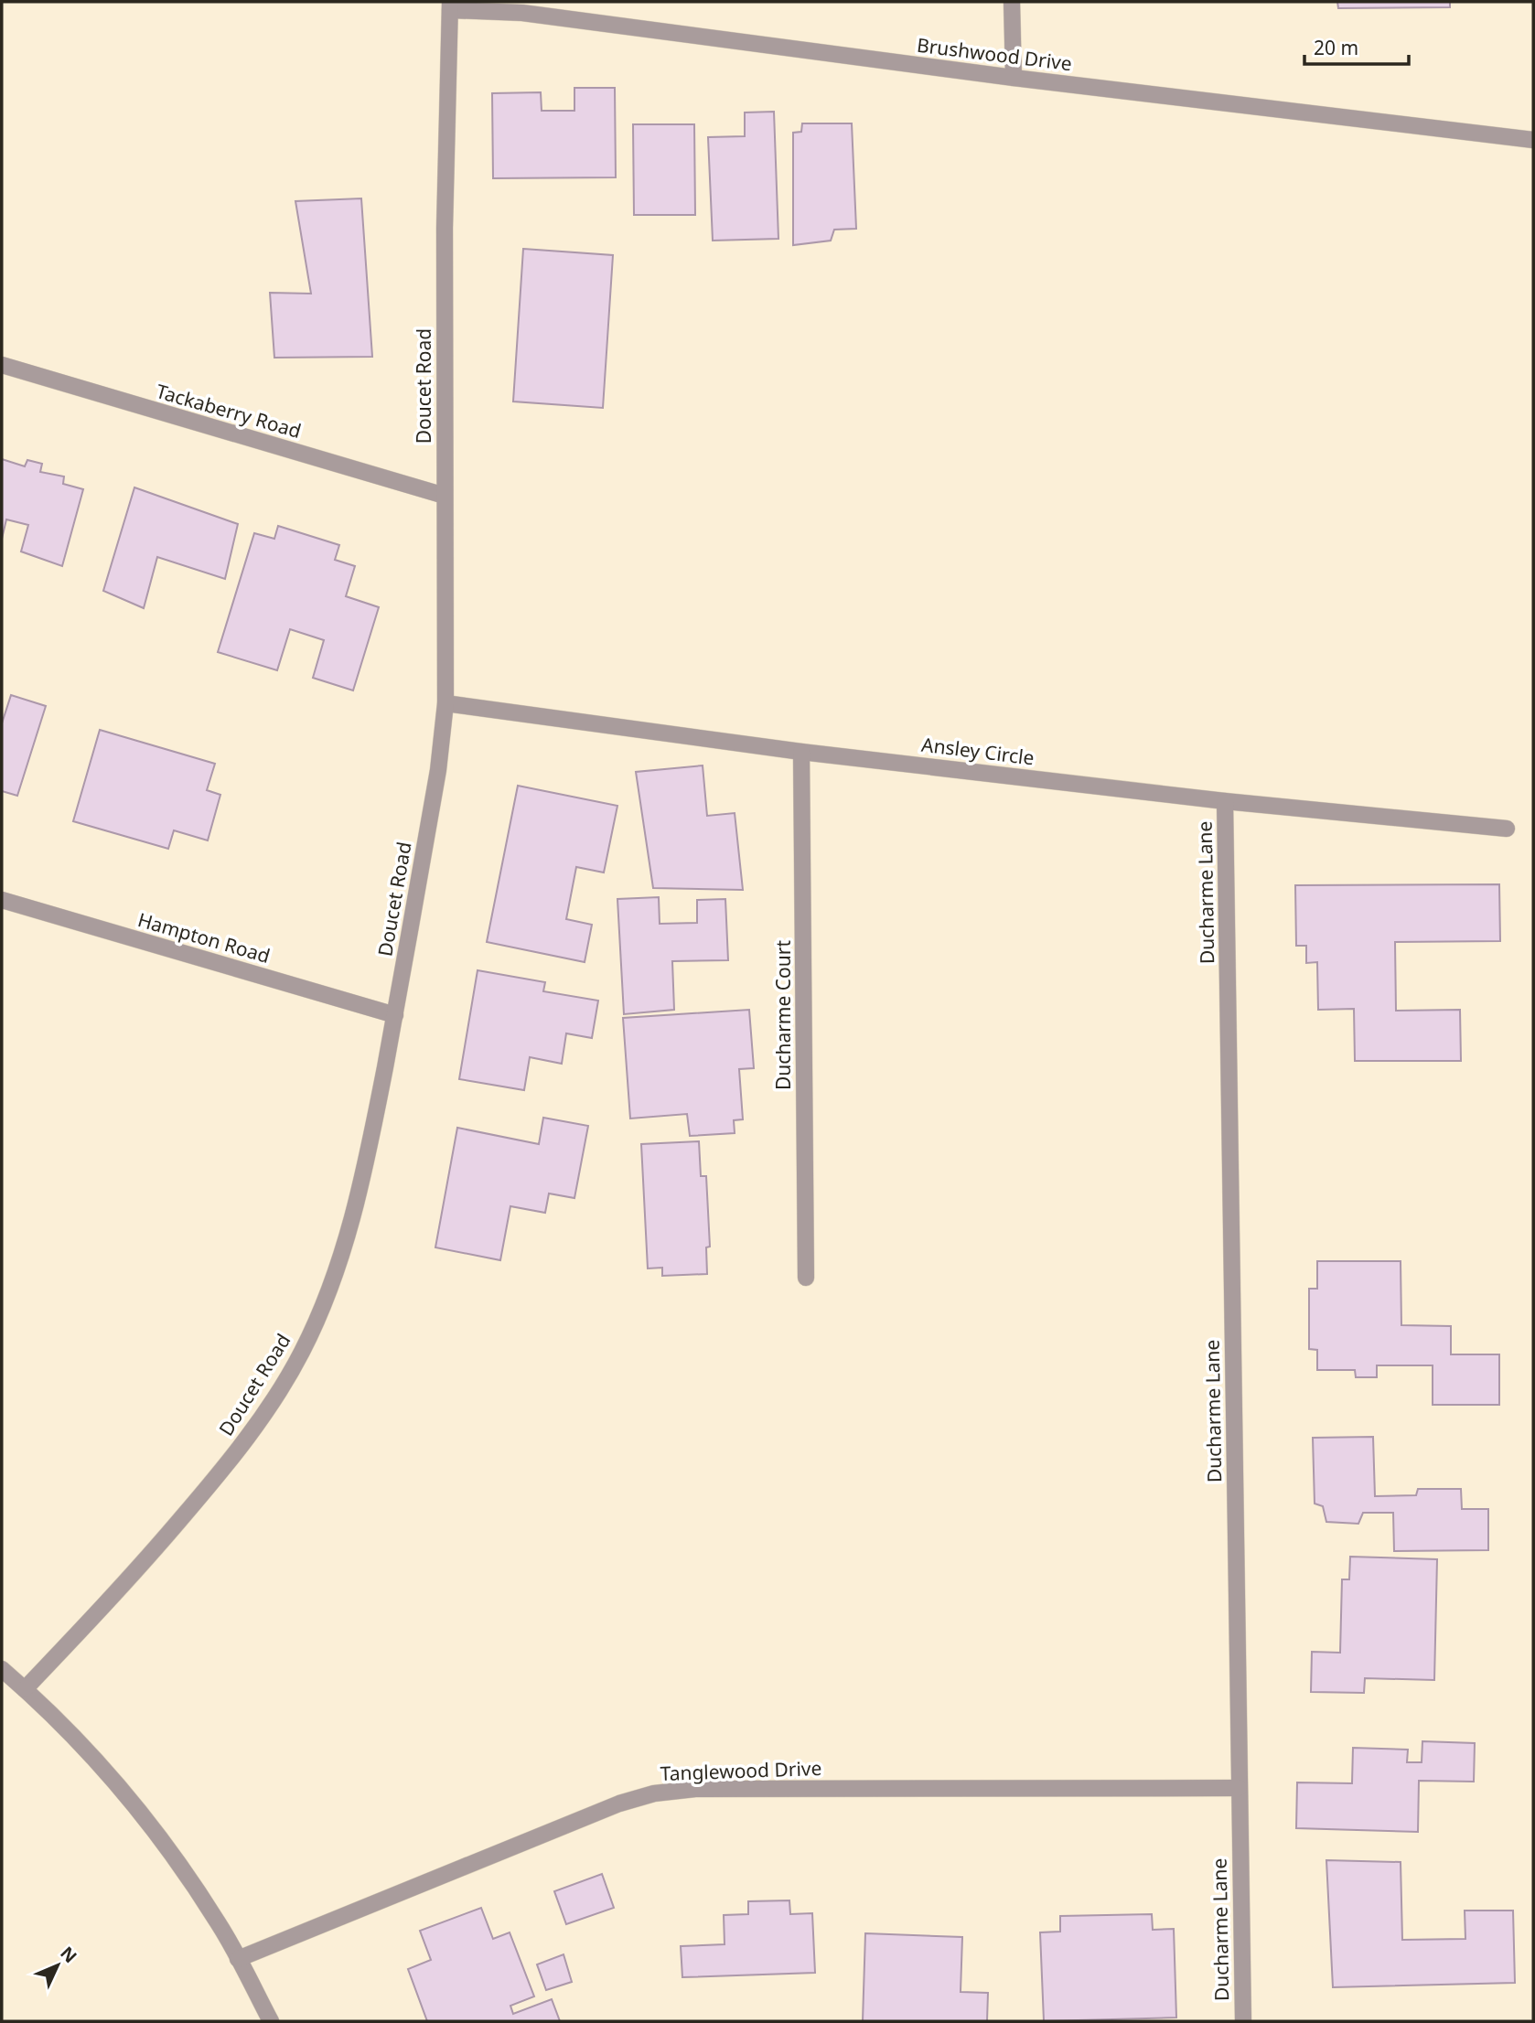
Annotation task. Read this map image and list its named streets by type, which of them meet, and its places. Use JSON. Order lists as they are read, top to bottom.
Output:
{
  "streets": {
    "street": [
      "Brushwood Drive",
      "Doucet Road",
      "Tackaberry Road",
      "Ansley Circle",
      "Ducharme Lane",
      "Hampton Road",
      "Ducharme Court",
      "Tanglewood Drive"
    ]
  },
  "crossings": [
    ["Brushwood Drive", "Doucet Road"],
    ["Doucet Road", "Tackaberry Road"],
    ["Doucet Road", "Ansley Circle"],
    ["Doucet Road", "Hampton Road"],
    ["Ansley Circle", "Ducharme Lane"],
    ["Ansley Circle", "Ducharme Court"],
    ["Ducharme Lane", "Tanglewood Drive"]
  ],
  "scale_bar": "20 m",
  "north": "top right"
}
